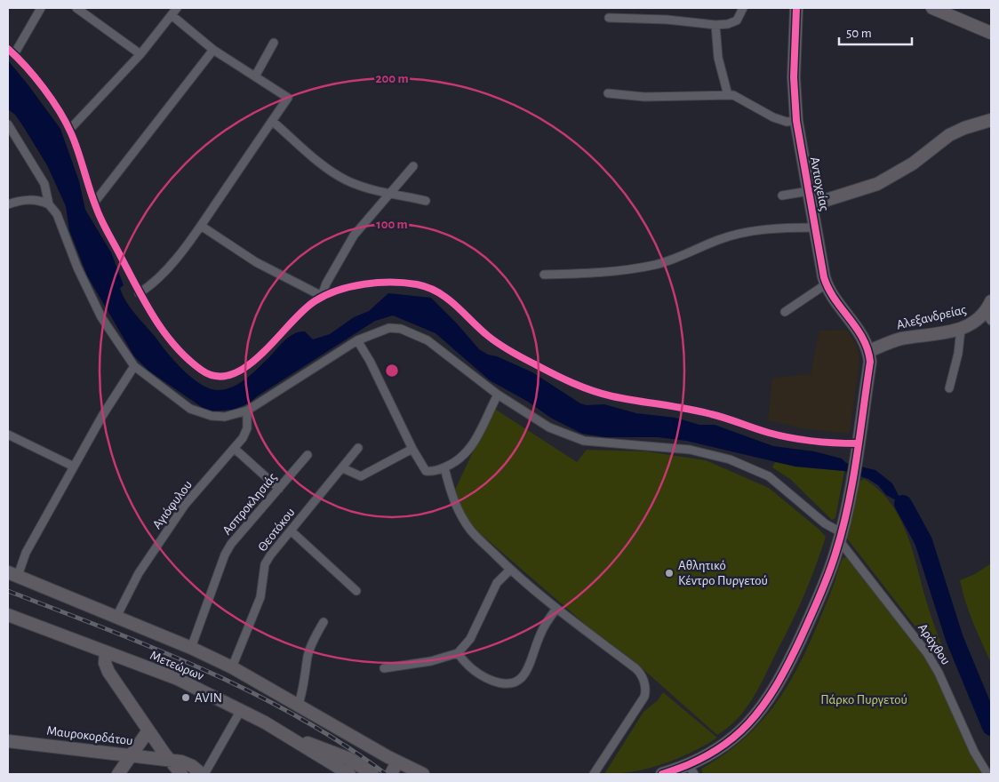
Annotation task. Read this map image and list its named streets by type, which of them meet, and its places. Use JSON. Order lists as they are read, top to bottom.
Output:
{
  "streets": {
    "street": [
      "Αντιοχείας",
      "Αλεξανδρείας",
      "Ασπροκλησιάς",
      "Αγιόφυλου",
      "Θεοτόκου",
      "Αράχθου",
      "Μετεώρων",
      "Μαυροκορδάτου"
    ]
  },
  "crossings": [
    ["Αντιοχείας", "Αλεξανδρείας"]
  ],
  "parks": ["Πάρκο Πυργετού"],
  "places": ["Αθλητικό Κέντρο Πυργετού", "AVIN"],
  "scale_bar": "50 m",
  "rings": ["200 m", "100 m"]
}
